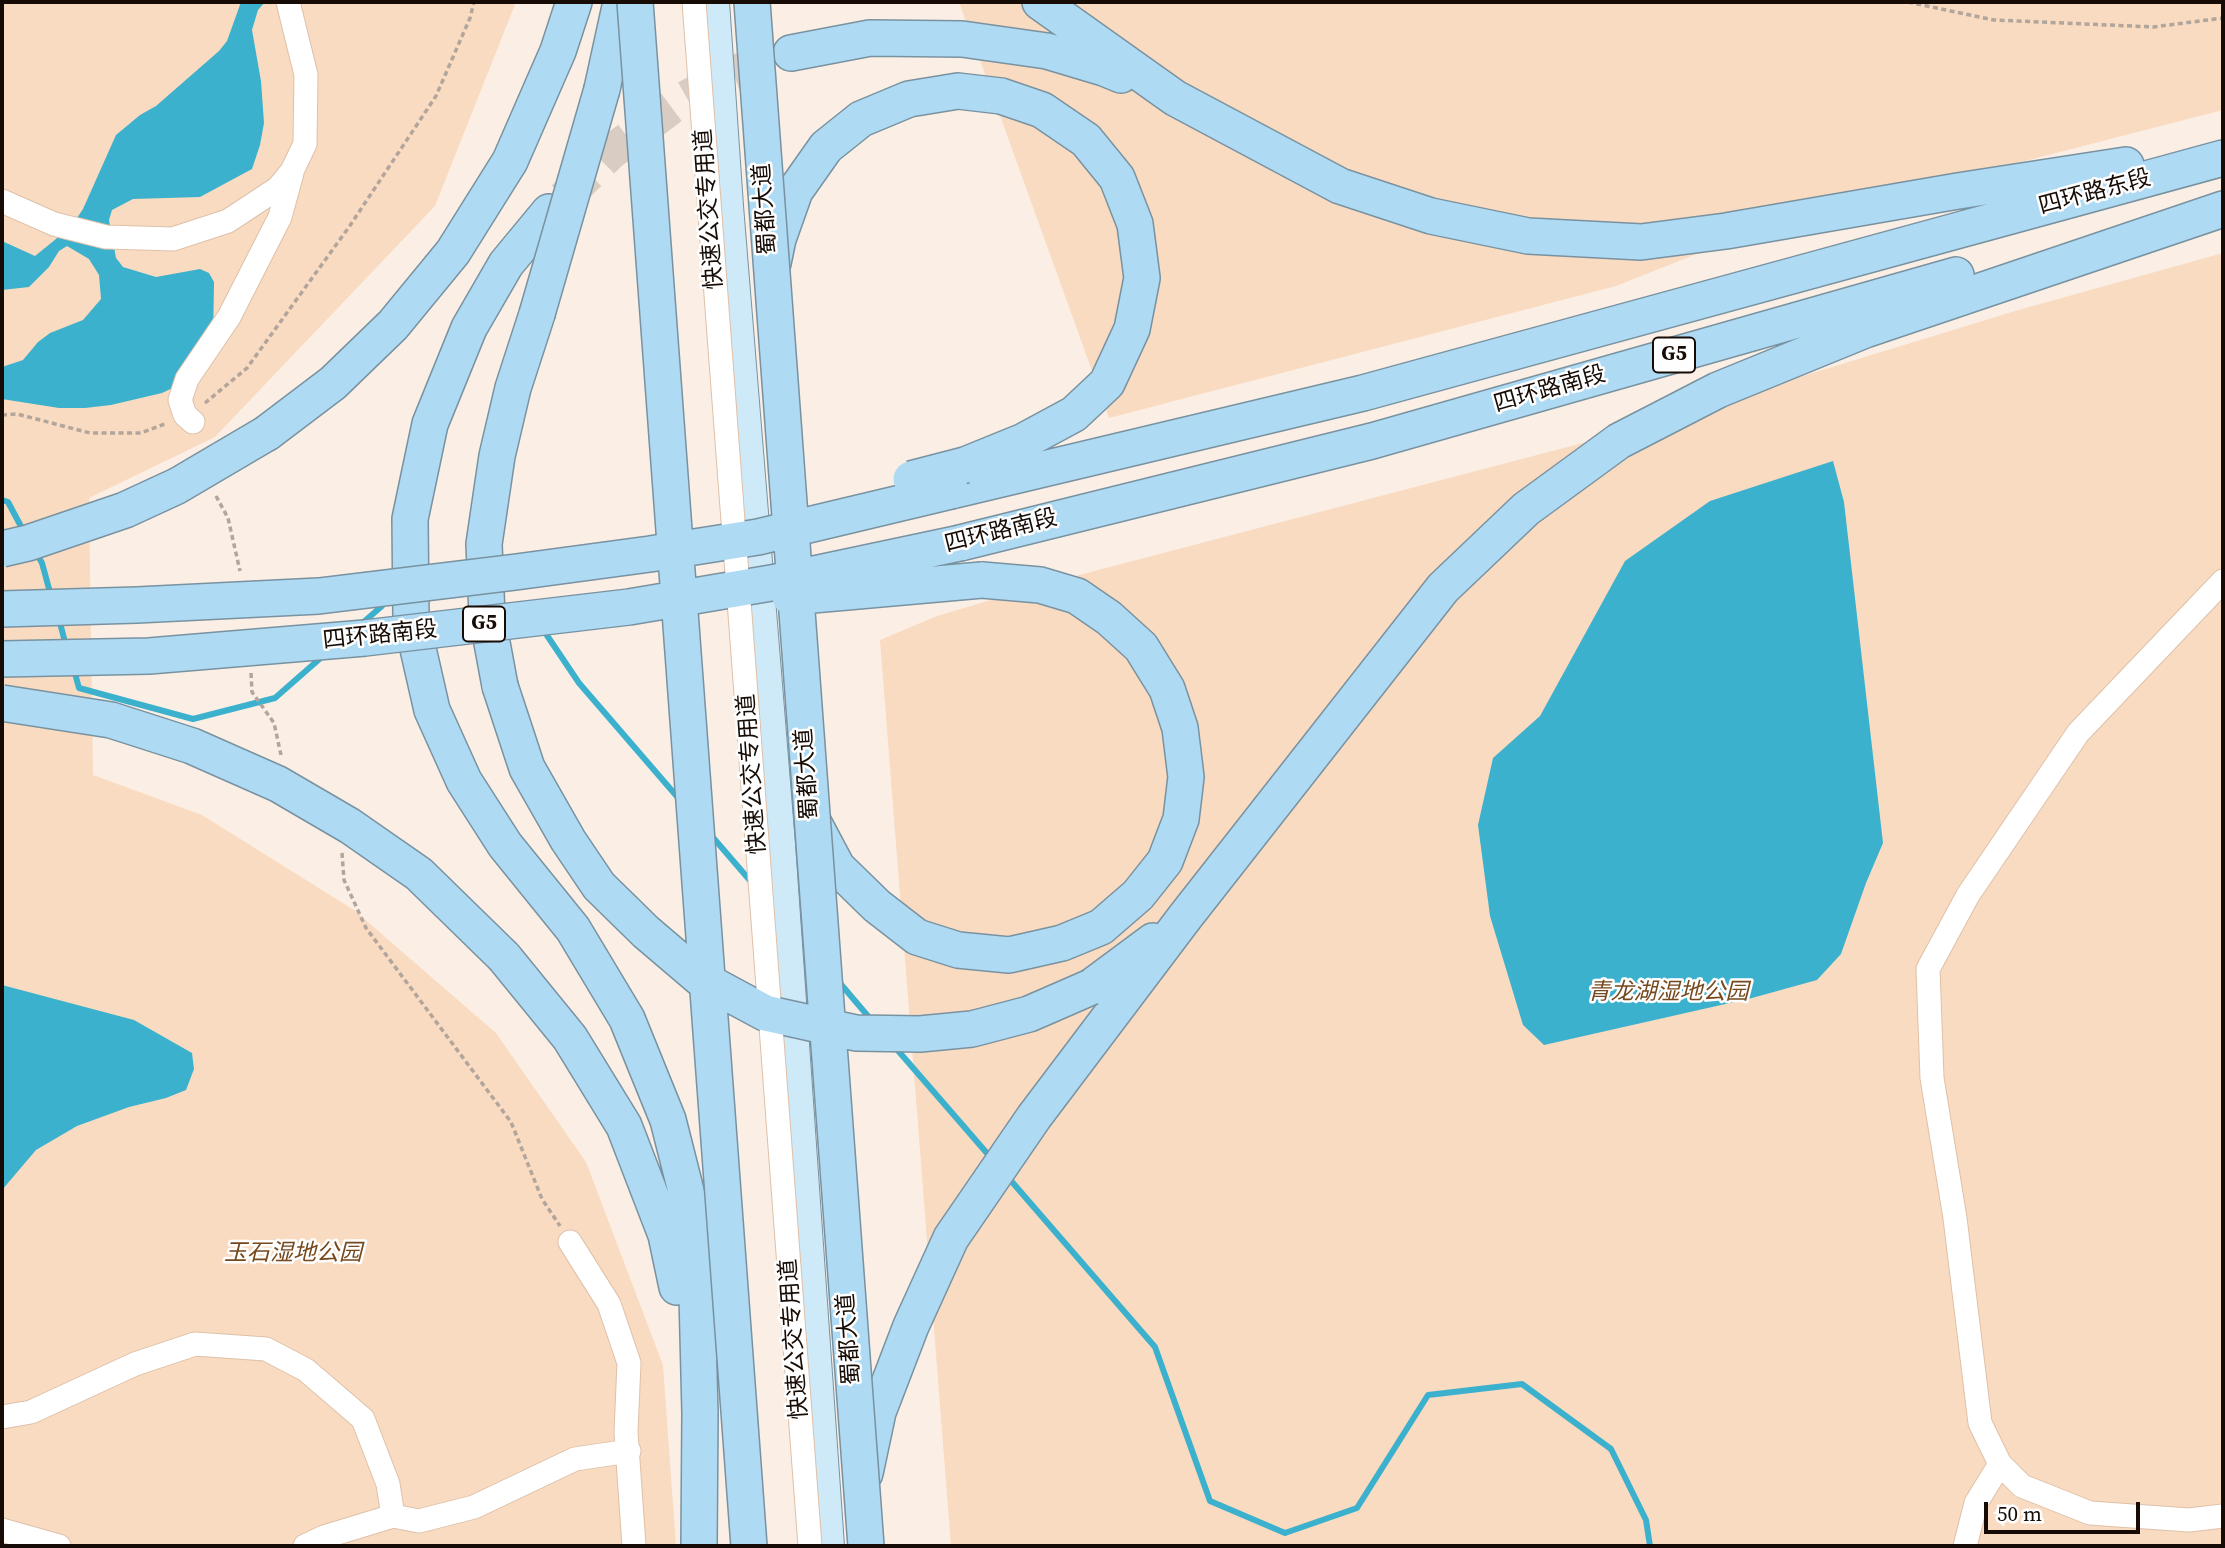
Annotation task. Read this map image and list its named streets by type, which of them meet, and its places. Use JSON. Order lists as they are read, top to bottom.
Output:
{
  "streets": {
    "highway": [
      "四环路东段",
      "蜀都大道",
      "G5",
      "四环路南段"
    ],
    "street": ["快速公交专用道"]
  },
  "crossings": [
    ["四环路东段", "四环路南段"]
  ],
  "parks": ["青龙湖湿地公园", "玉石湿地公园"],
  "scale_bar": "50 m"
}
